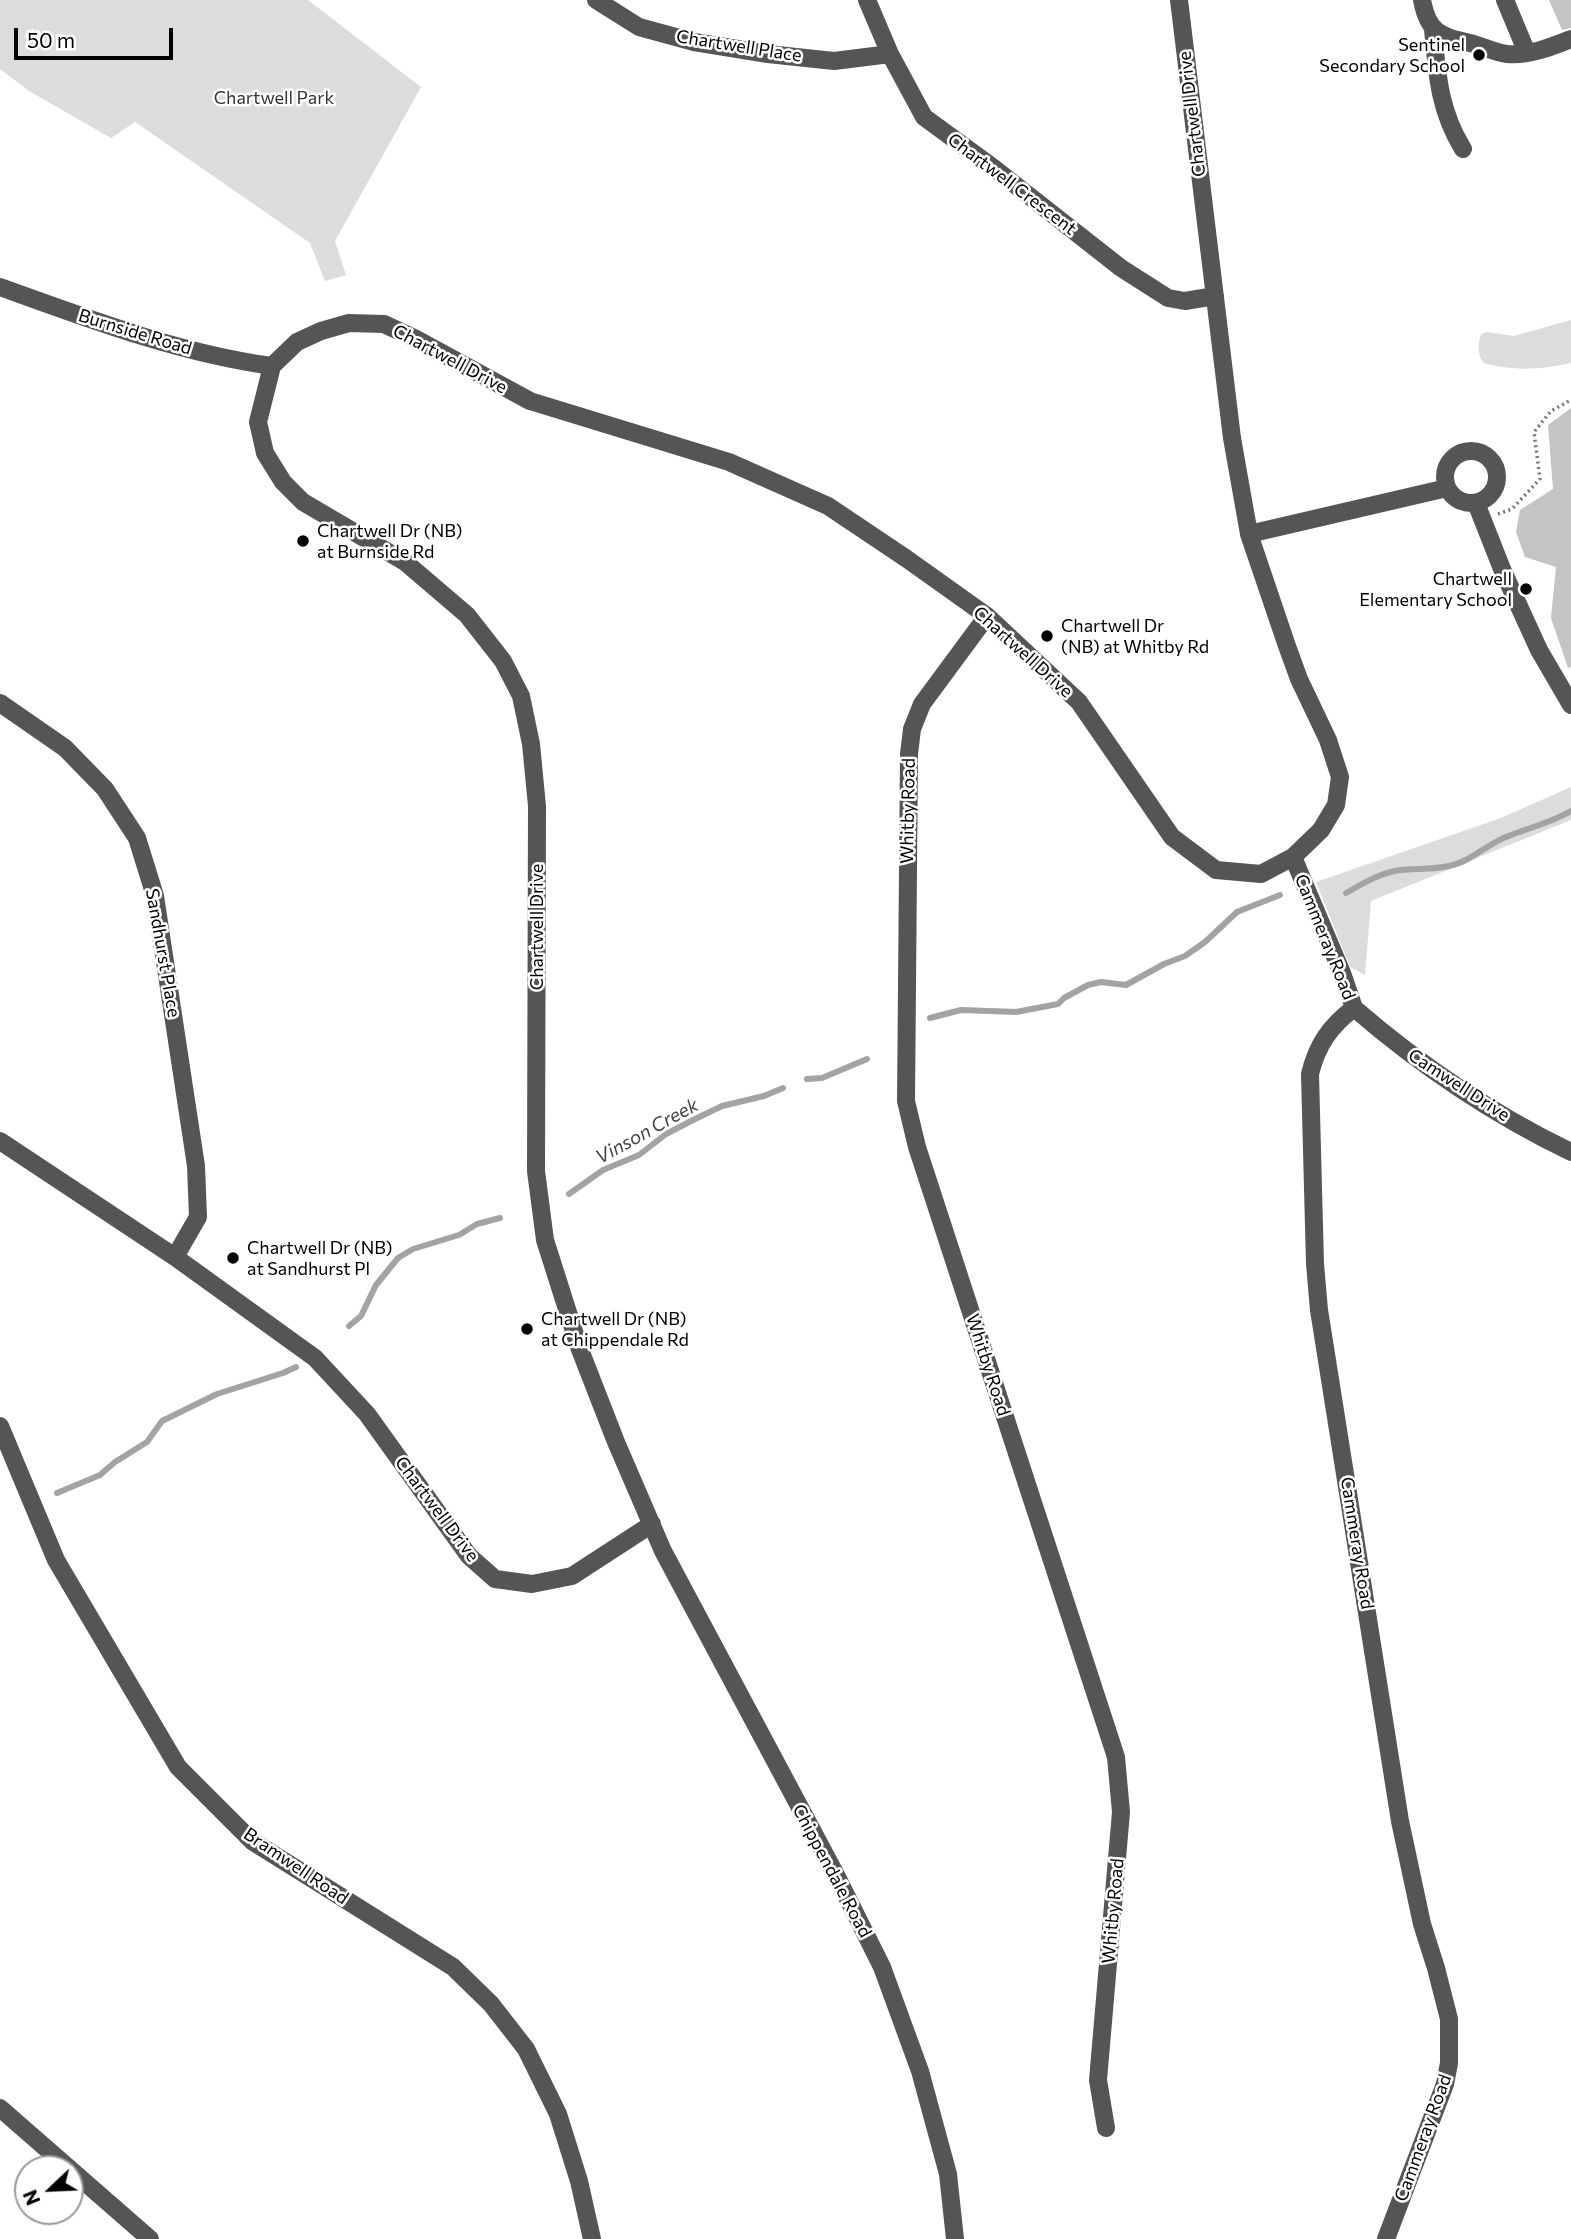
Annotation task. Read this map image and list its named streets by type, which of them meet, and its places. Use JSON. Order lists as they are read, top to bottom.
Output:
{
  "streets": {
    "street": [
      "Chartwell Place",
      "Chartwell Drive",
      "Chartwell Crescent",
      "Burnside Road",
      "Whitby Road",
      "Cammeray Road",
      "Sandhurst Place",
      "Camwell Drive",
      "Bramwell Road",
      "Chippendale Road"
    ]
  },
  "crossings": [
    ["Chartwell Place", "Chartwell Crescent"],
    ["Chartwell Drive", "Chartwell Crescent"],
    ["Chartwell Drive", "Burnside Road"],
    ["Chartwell Drive", "Whitby Road"],
    ["Chartwell Drive", "Cammeray Road"],
    ["Chartwell Drive", "Sandhurst Place"],
    ["Chartwell Drive", "Chippendale Road"],
    ["Cammeray Road", "Camwell Drive"]
  ],
  "water": ["Vinson Creek"],
  "parks": ["Chartwell Park"],
  "places": [
    "Sentinel Secondary School",
    "Chartwell Dr (NB) at Burnside Rd",
    "Chartwell Elementary School",
    "Chartwell Dr (NB) at Whitby Rd",
    "Chartwell Dr (NB) at Sandhurst Pl",
    "Chartwell Dr (NB) at Chippendale Rd"
  ],
  "scale_bar": "50 m",
  "north": "bottom left"
}
